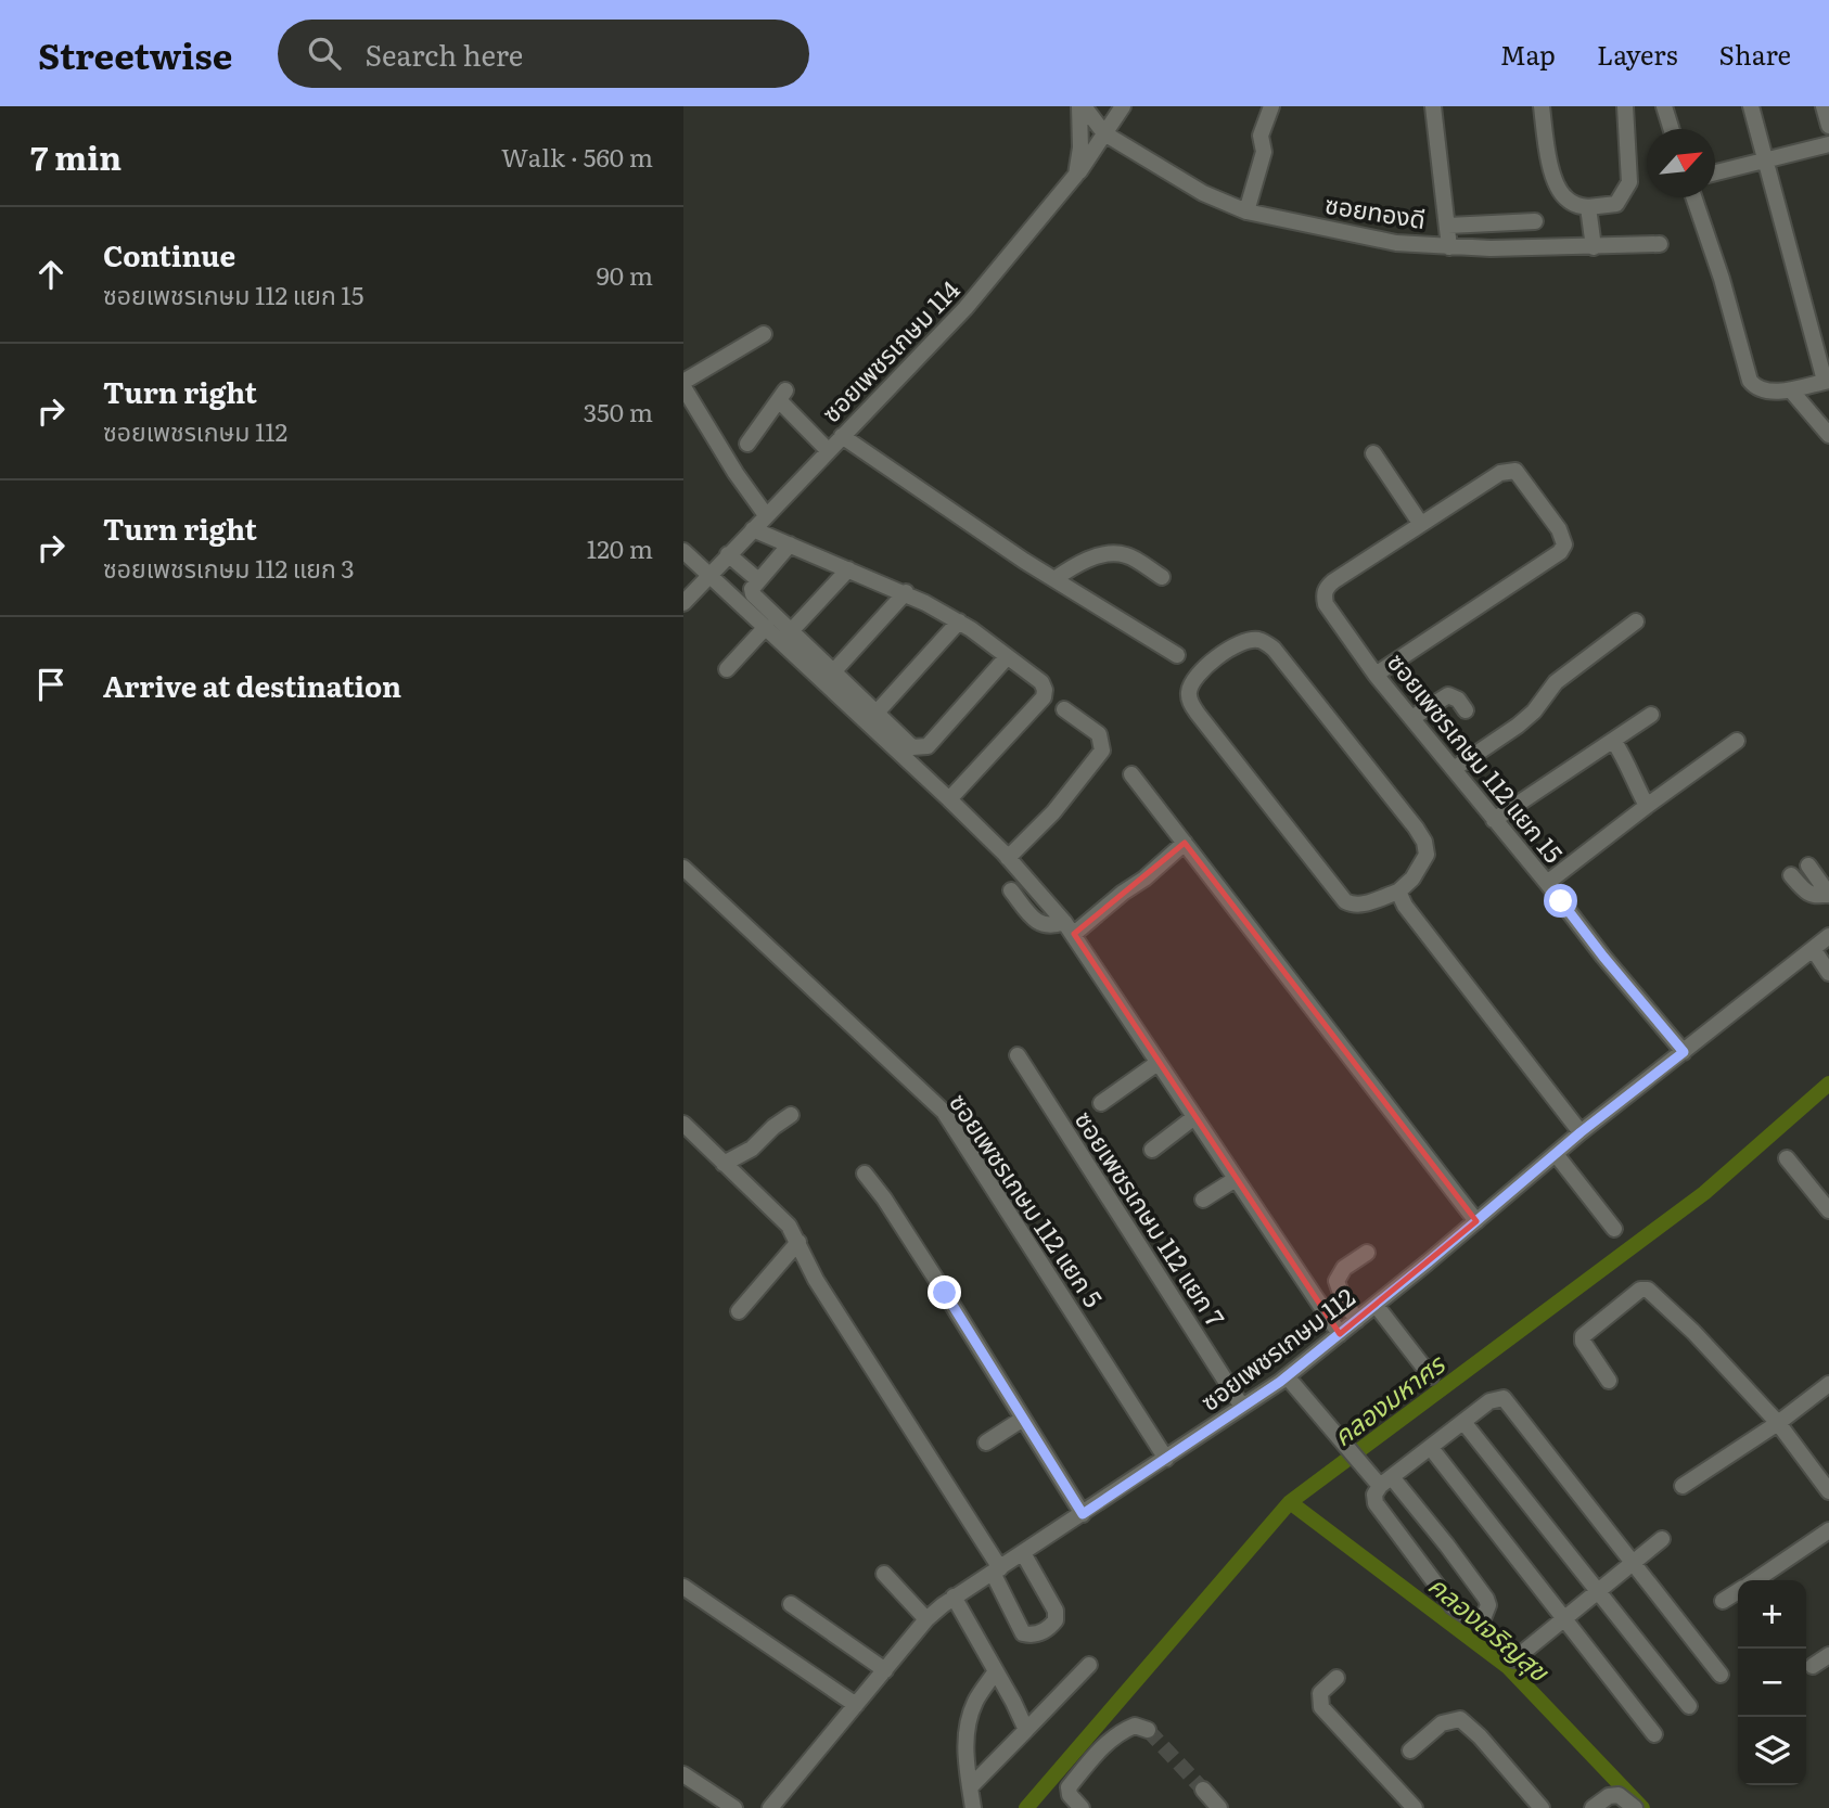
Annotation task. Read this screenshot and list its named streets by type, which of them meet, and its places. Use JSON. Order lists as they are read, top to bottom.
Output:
{
  "streets": {
    "street": [
      "ซอยทองดี",
      "ซอยเพชรเกษม 114",
      "ซอยเพชรเกษม 112 แยก 15",
      "ซอยเพชรเกษม 112 แยก 5",
      "ซอยเพชรเกษม 112 แยก 7",
      "ซอยเพชรเกษม 112"
    ]
  },
  "crossings": [
    ["ซอยทองดี", "ซอยเพชรเกษม 114"],
    ["ซอยเพชรเกษม 112 แยก 15", "ซอยเพชรเกษม 112"],
    ["ซอยเพชรเกษม 112 แยก 5", "ซอยเพชรเกษม 112"],
    ["ซอยเพชรเกษม 112 แยก 7", "ซอยเพชรเกษม 112"]
  ],
  "water": ["คลองมหาศร", "คลองเจริญสุข"],
  "north": "top right",
  "page": {
    "header": "Streetwise",
    "search": "Search here",
    "nav": ["Map", "Layers", "Share"],
    "heading": ["7 min", "Walk · 560 m"],
    "list": [
      ["Continue", "ซอยเพชรเกษม 112 แยก 15", "90 m"],
      ["Turn right", "ซอยเพชรเกษม 112", "350 m"],
      ["Turn right", "ซอยเพชรเกษม 112 แยก 3", "120 m"],
      "Arrive at destination"
    ],
    "map_buttons": ["+", "−"]
  }
}
